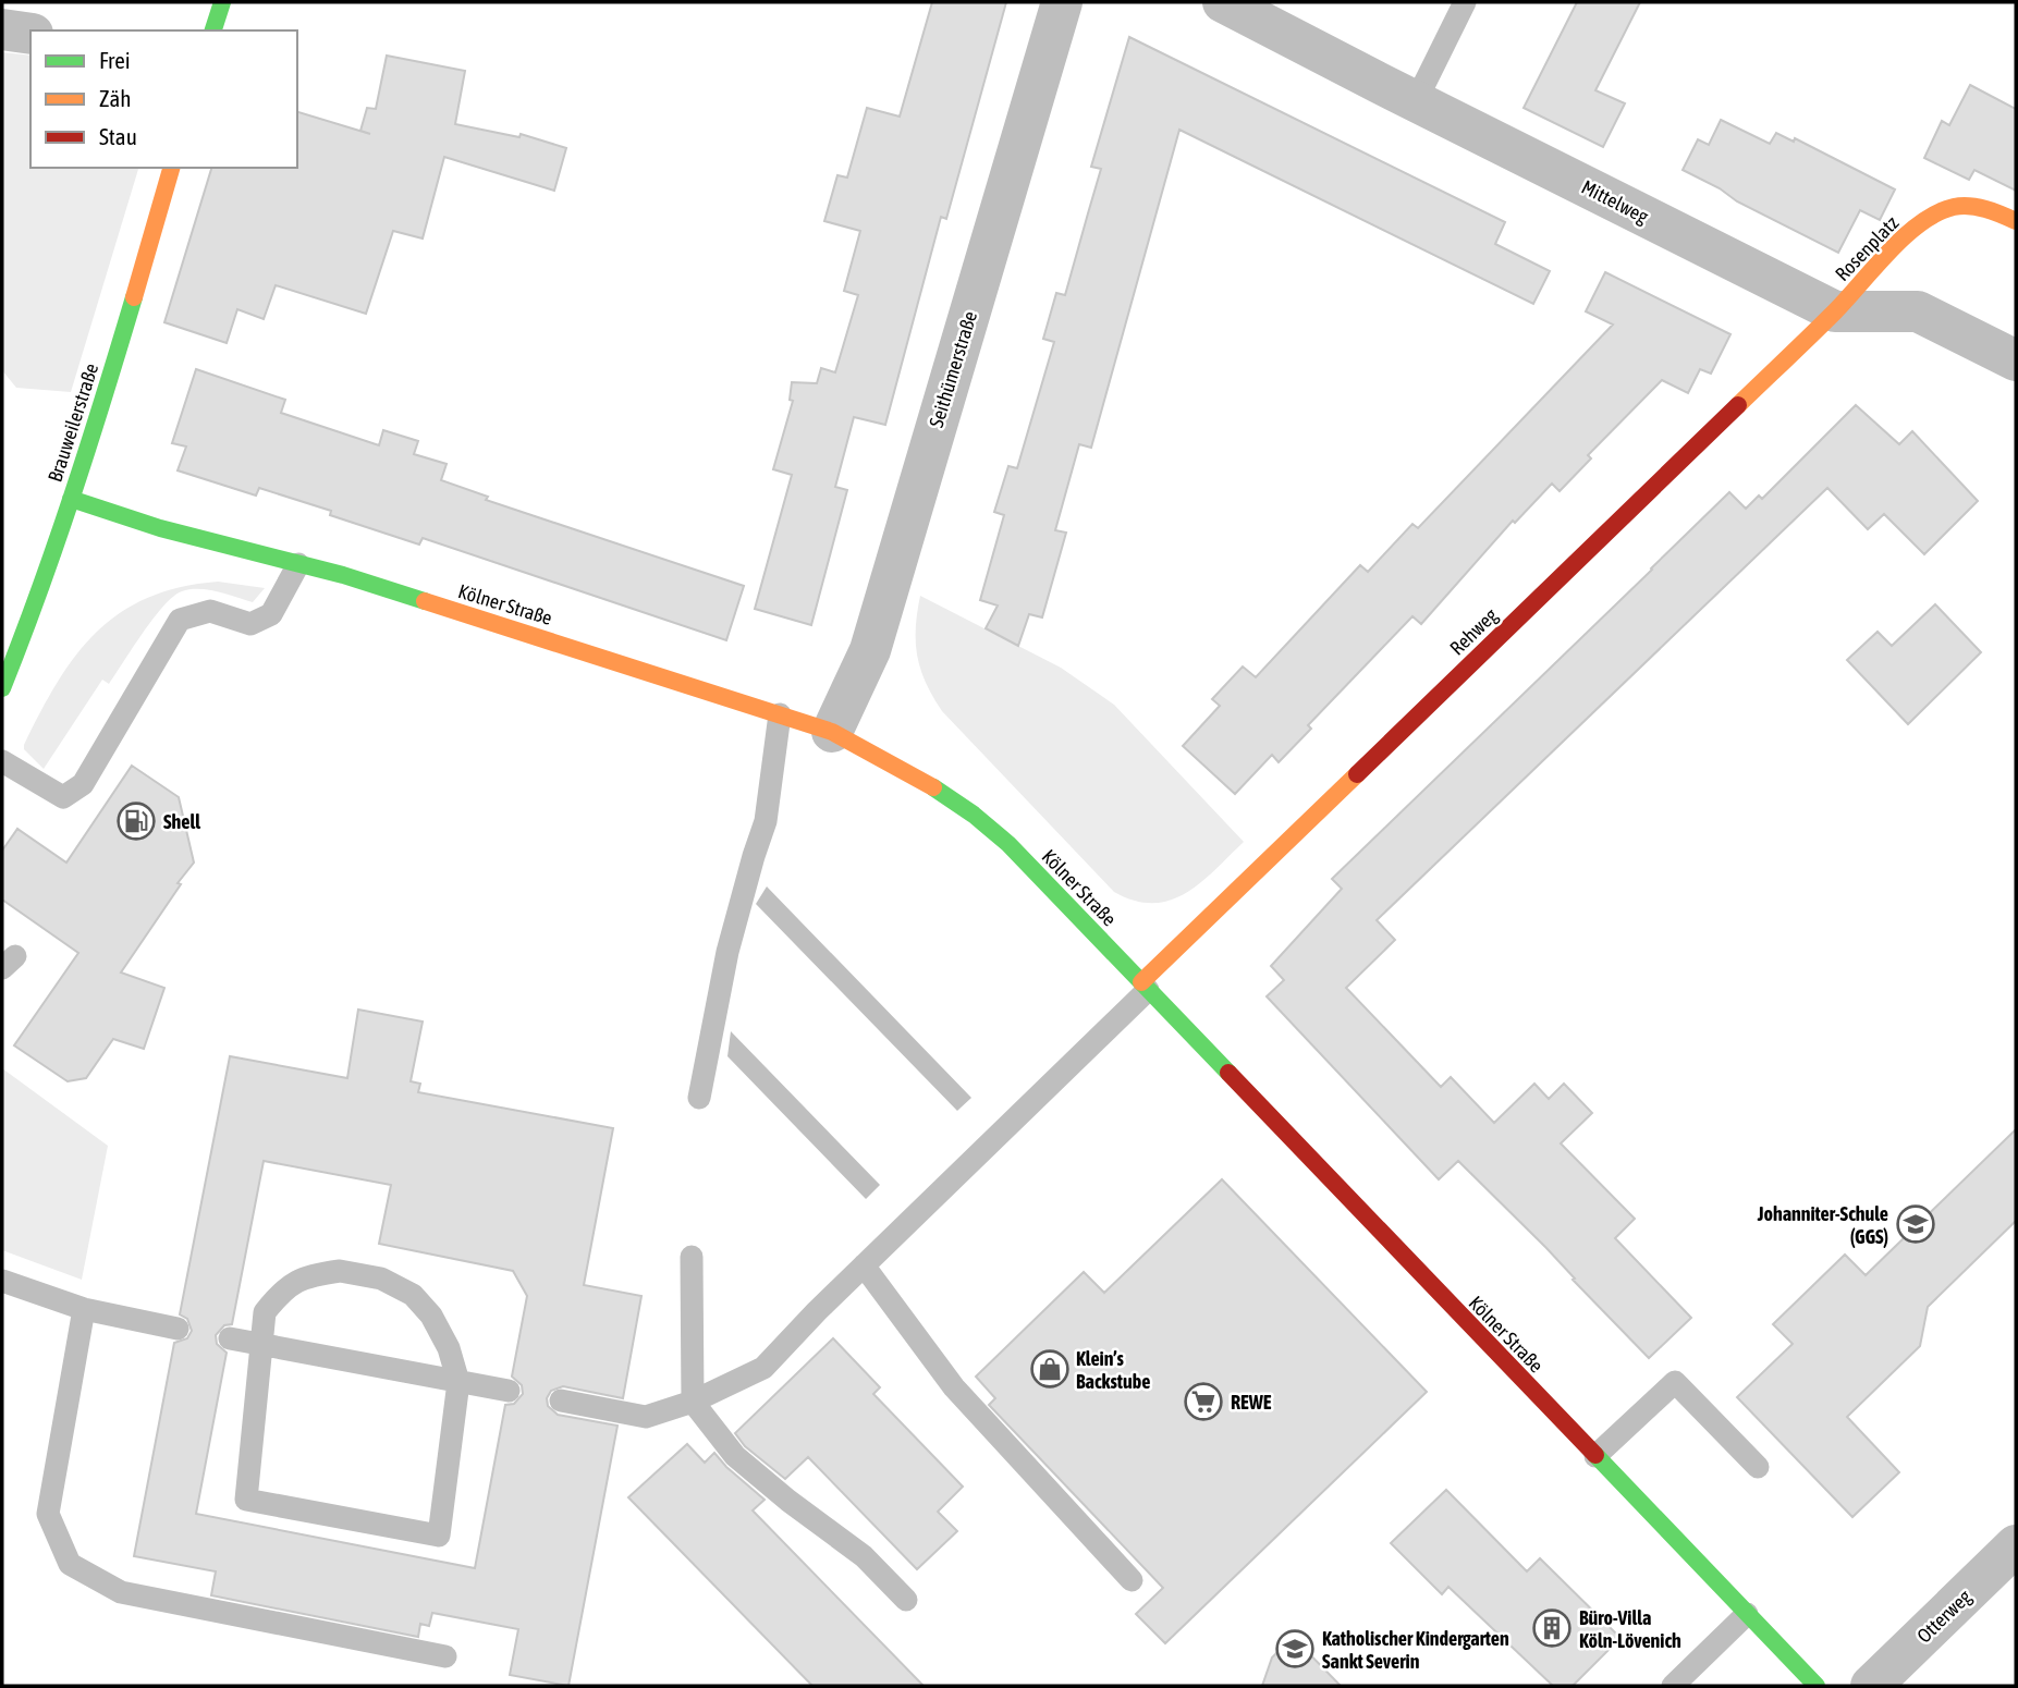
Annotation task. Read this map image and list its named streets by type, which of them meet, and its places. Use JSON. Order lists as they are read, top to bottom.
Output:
{
  "streets": {
    "street": [
      "Mittelweg",
      "Rosenplatz",
      "Seithümerstraße",
      "Brauweilerstraße",
      "Kölner Straße",
      "Rehweg",
      "Otterweg"
    ]
  },
  "crossings": [
    ["Mittelweg", "Rosenplatz"],
    ["Mittelweg", "Rehweg"],
    ["Rosenplatz", "Rehweg"],
    ["Seithümerstraße", "Kölner Straße"],
    ["Brauweilerstraße", "Kölner Straße"],
    ["Kölner Straße", "Rehweg"]
  ],
  "places": {
    "fuel station": ["Shell"],
    "school or university": ["Johanniter-Schule (GGS)", "Katholischer Kindergarten Sankt Severin"],
    "shop": ["Klein’s Backstube"],
    "supermarket": ["REWE"],
    "building": ["Büro-Villa Köln-Lövenich"]
  },
  "legend": ["Frei", "Zäh", "Stau"]
}
